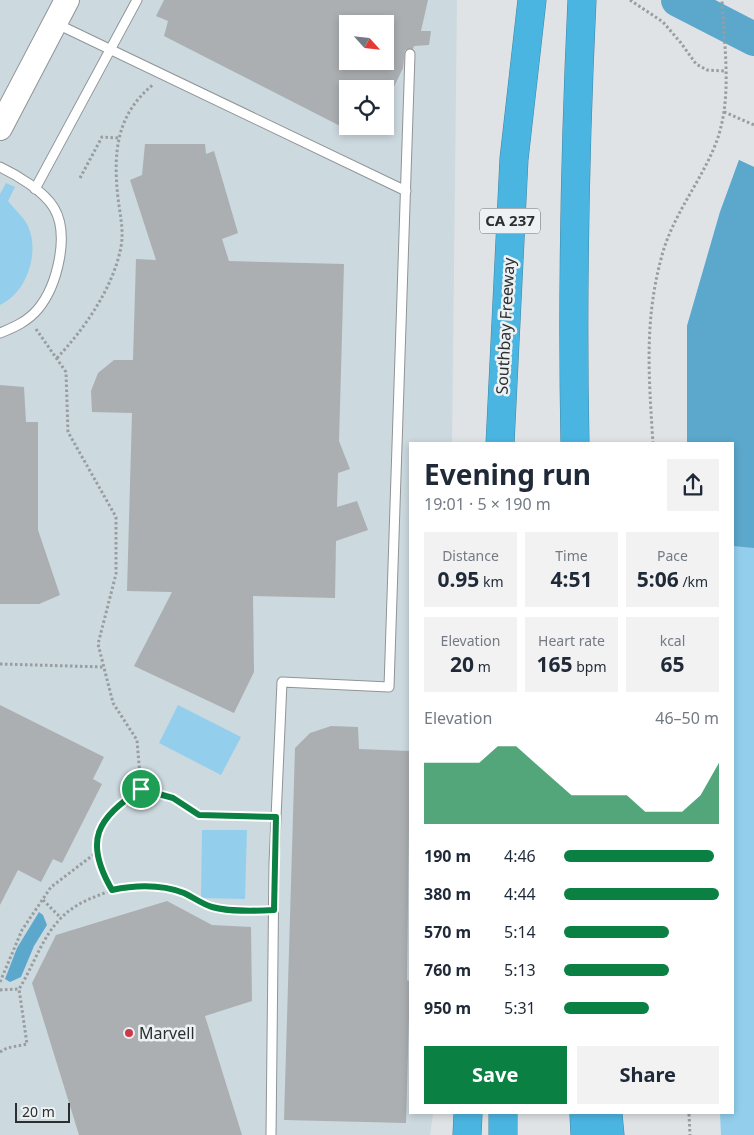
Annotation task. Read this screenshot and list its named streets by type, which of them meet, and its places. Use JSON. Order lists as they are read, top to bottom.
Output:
{
  "streets": {
    "highway": ["CA 237", "Southbay Freeway"]
  },
  "places": ["Marvell"],
  "scale_bar": "20 m",
  "north": "bottom right",
  "page": {
    "heading": ["Evening run", "19:01 · 5 × 190 m"],
    "stats": [
      ["Distance", "0.95 km"],
      ["Time", "4:51"],
      ["Pace", "5:06 /km"],
      ["Elevation", "20 m"],
      ["Heart rate", "165 bpm"],
      ["kcal", "65"]
    ],
    "chart": ["Elevation", "46–50 m"],
    "list": [
      {
        "name": "190 m",
        "note": "4:46"
      },
      {
        "name": "380 m",
        "note": "4:44"
      },
      {
        "name": "570 m",
        "note": "5:14"
      },
      {
        "name": "760 m",
        "note": "5:13"
      },
      {
        "name": "950 m",
        "note": "5:31"
      }
    ],
    "buttons": ["Save", "Share"],
    "scale": "20 m"
  }
}
